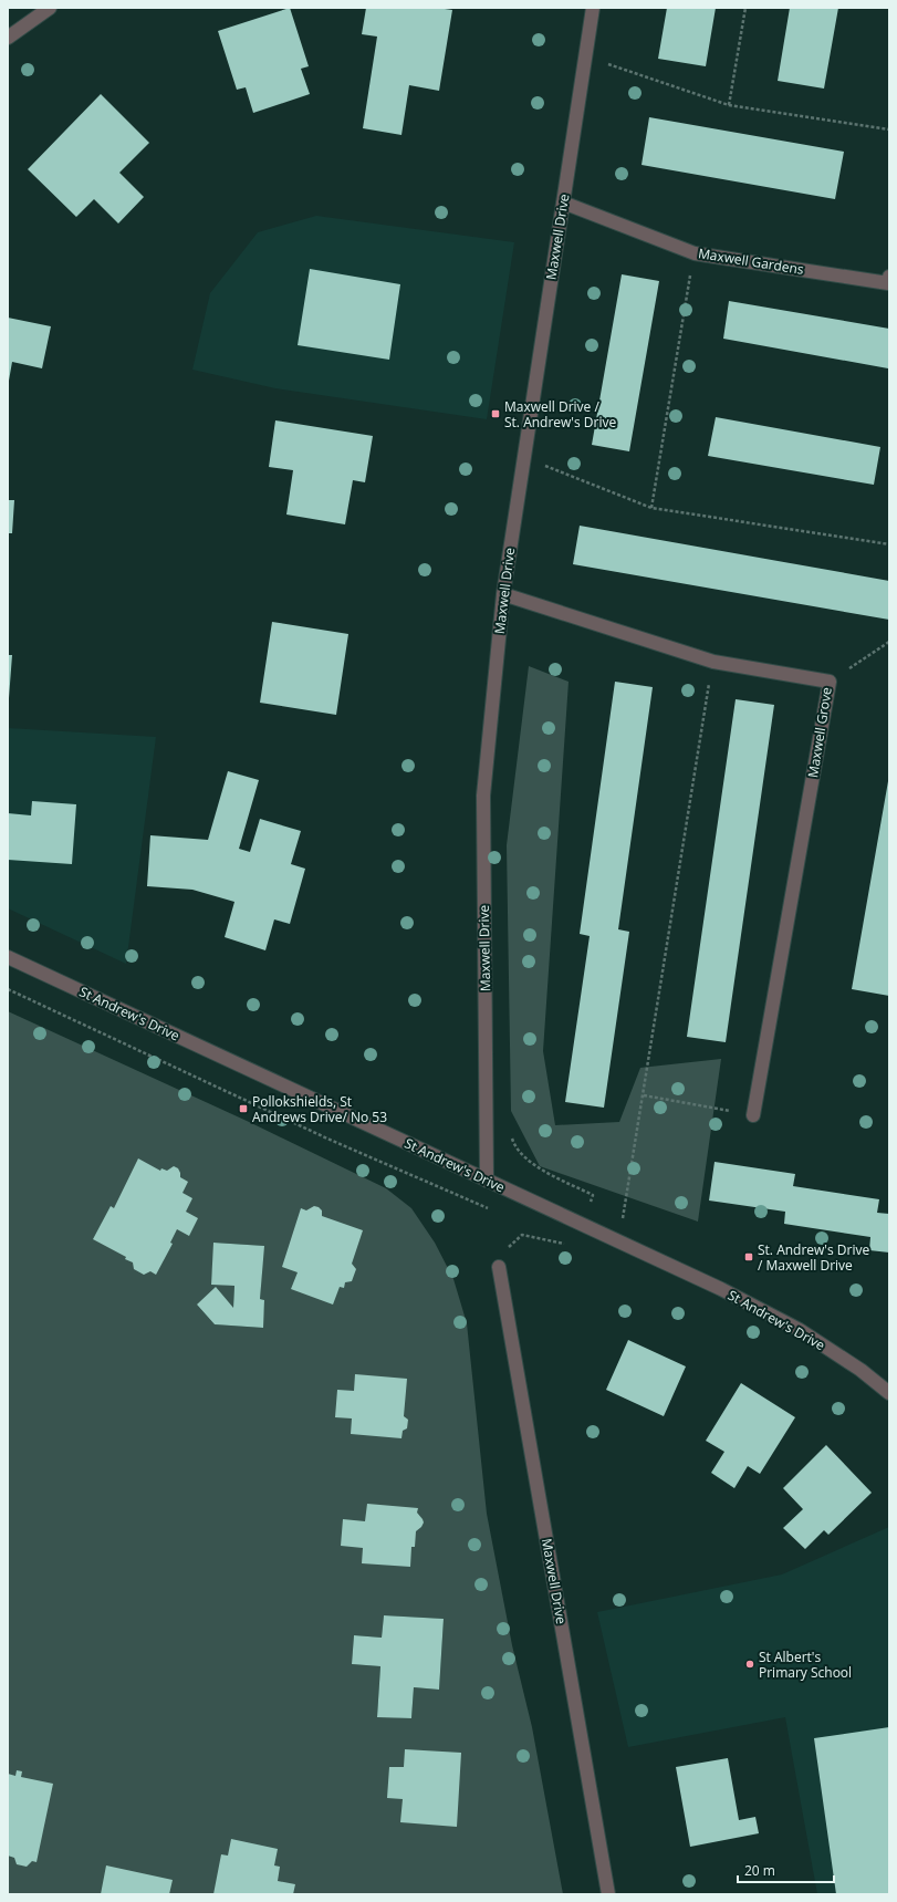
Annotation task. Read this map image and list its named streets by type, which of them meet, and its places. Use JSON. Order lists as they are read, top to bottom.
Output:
{
  "streets": {
    "street": [
      "Maxwell Drive",
      "Maxwell Gardens",
      "Maxwell Grove",
      "St Andrew's Drive"
    ]
  },
  "crossings": [
    ["Maxwell Drive", "Maxwell Gardens"],
    ["Maxwell Drive", "Maxwell Grove"],
    ["Maxwell Drive", "St Andrew's Drive"]
  ],
  "places": {
    "transit": ["Maxwell Drive / St. Andrew's Drive", "Pollokshields, St Andrews Drive/ No 53", "St. Andrew's Drive / Maxwell Drive"],
    "other": ["St Albert's Primary School"]
  },
  "scale_bar": "20 m"
}
